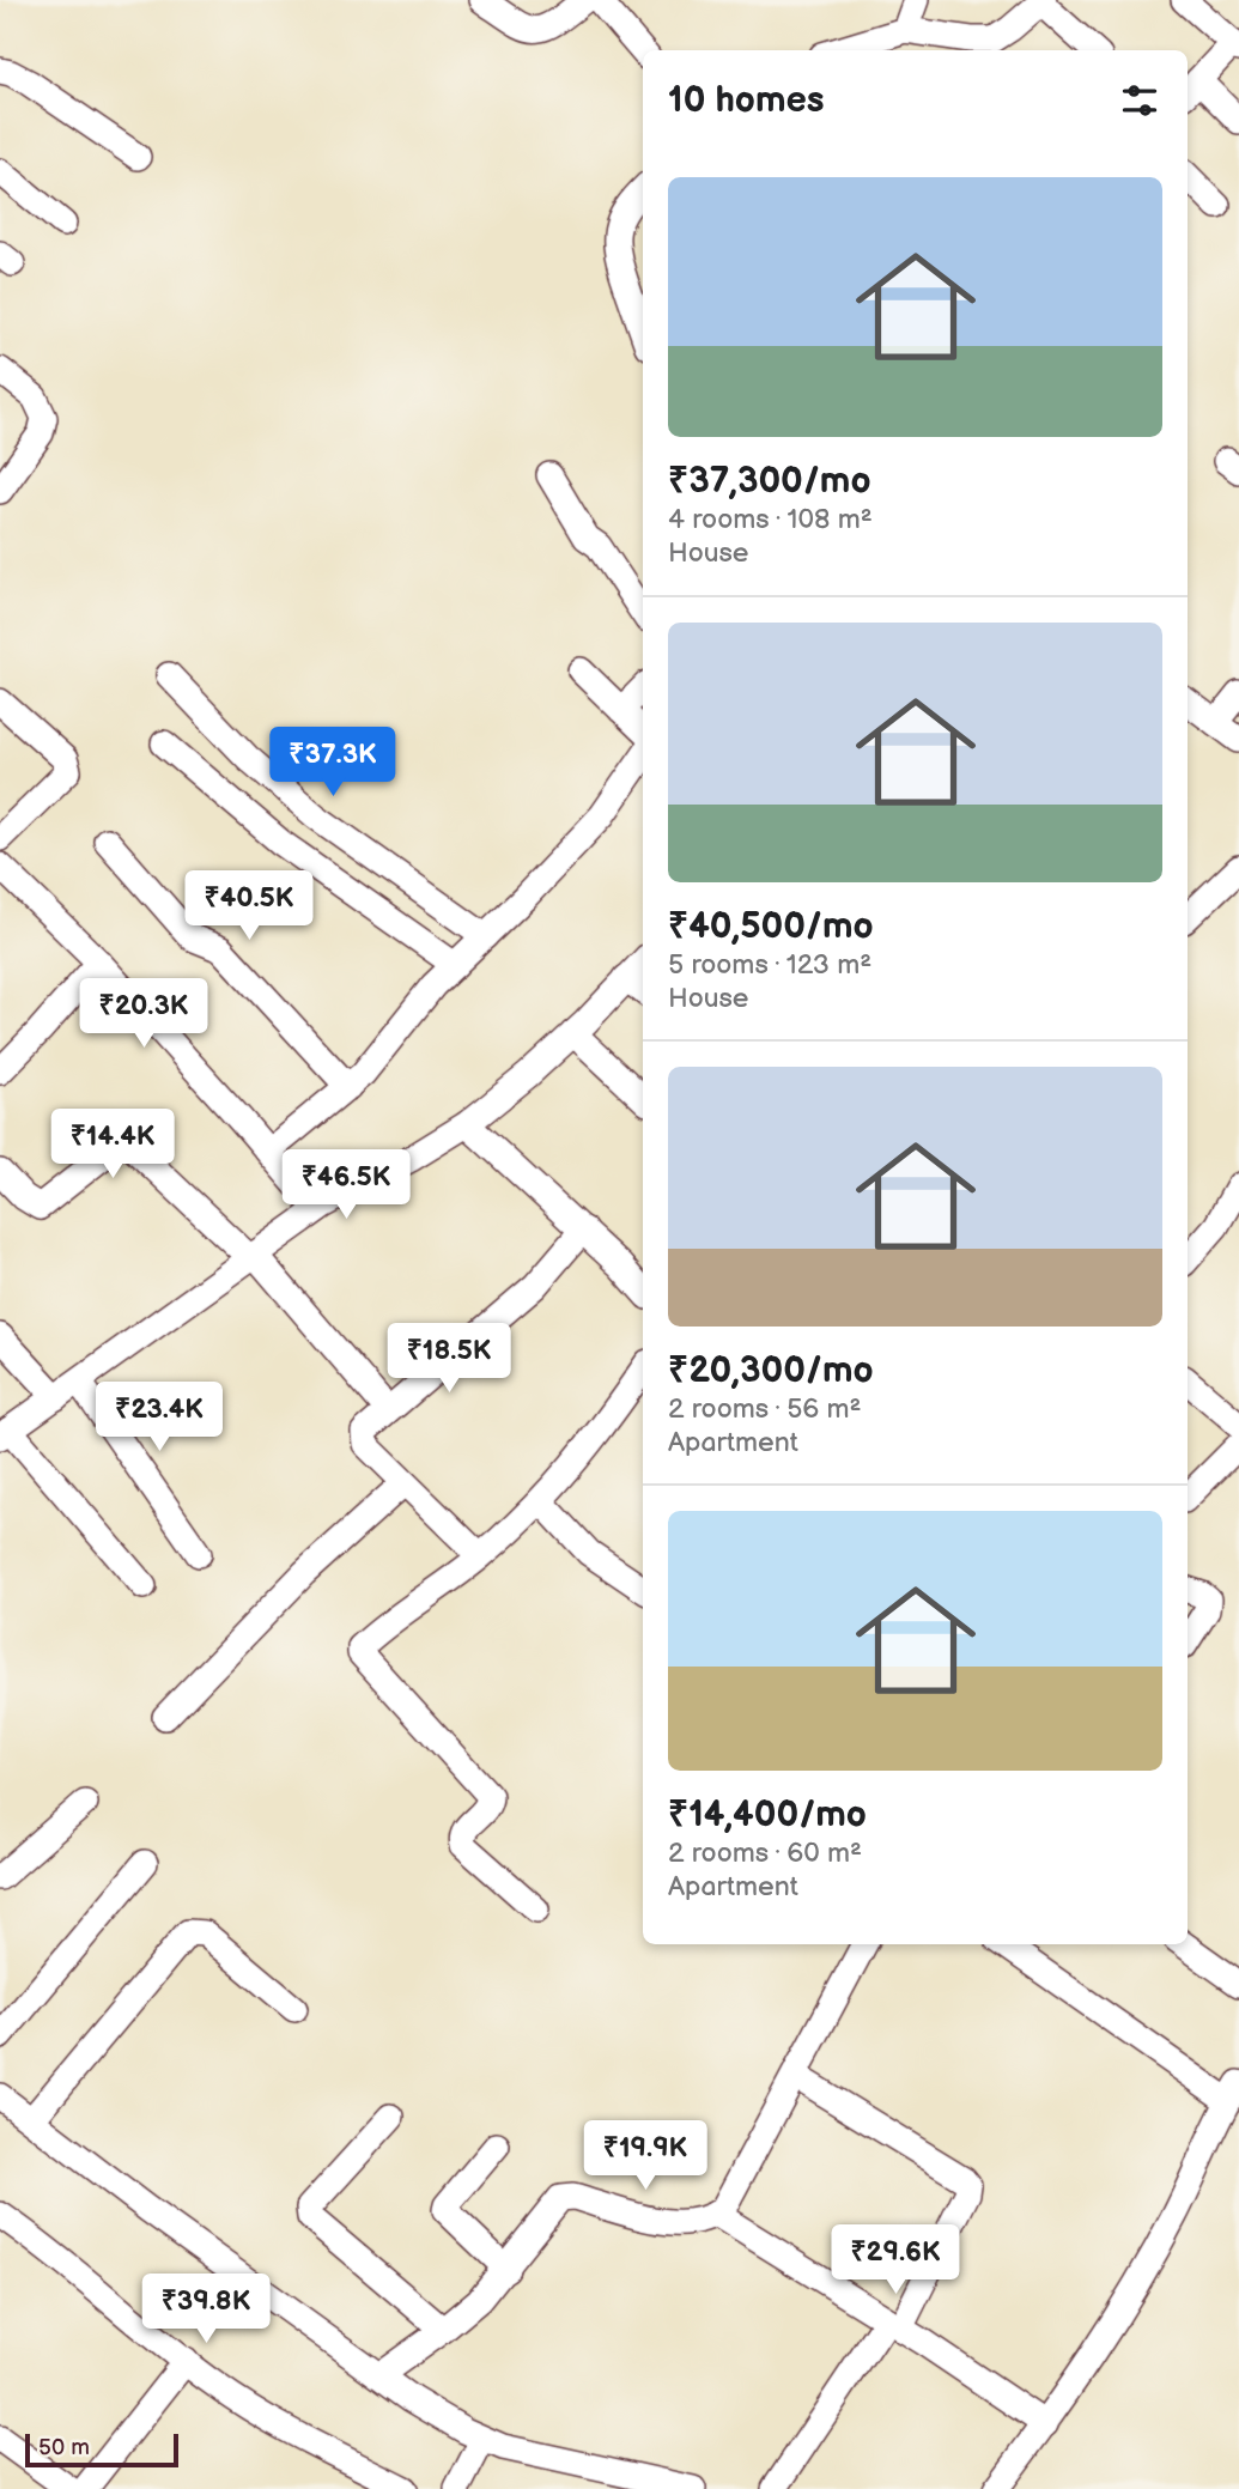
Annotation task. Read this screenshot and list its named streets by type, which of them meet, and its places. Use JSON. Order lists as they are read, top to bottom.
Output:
{
  "scale_bar": "50 m",
  "page": {
    "heading": "10 homes",
    "list": [
      {
        "name": "₹37,300/mo",
        "note": "4 rooms · 108 m² · House"
      },
      {
        "name": "₹40,500/mo",
        "note": "5 rooms · 123 m² · House"
      },
      {
        "name": "₹20,300/mo",
        "note": "2 rooms · 56 m² · Apartment"
      },
      {
        "name": "₹14,400/mo",
        "note": "2 rooms · 60 m² · Apartment"
      }
    ],
    "price": [
      "₹37.3K",
      "₹40.5K",
      "₹20.3K",
      "₹14.4K",
      "₹46.5K",
      "₹18.5K",
      "₹23.4K",
      "₹19.9K",
      "₹29.6K",
      "₹39.8K"
    ],
    "scale": "50 m"
  }
}
